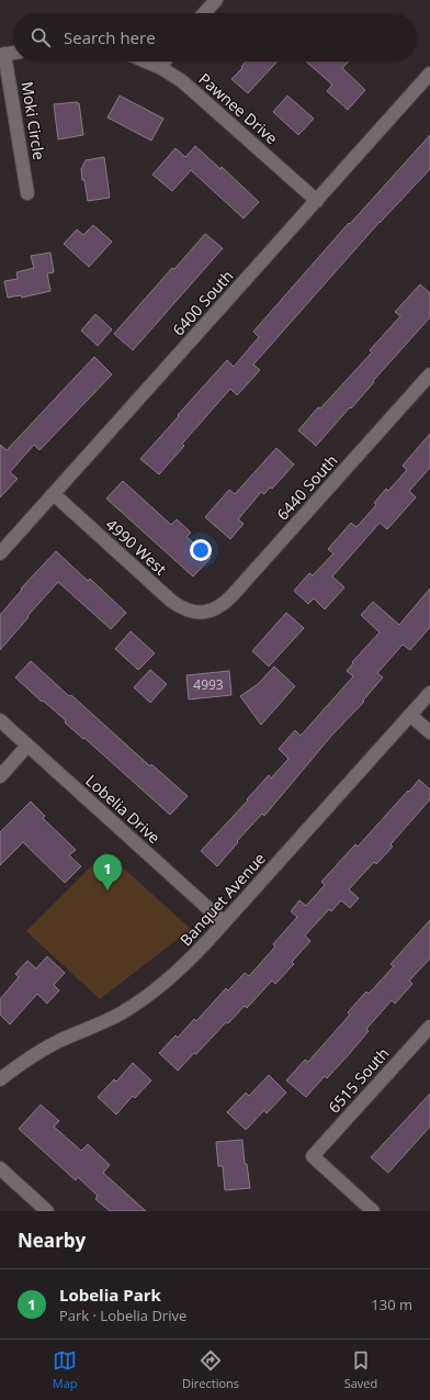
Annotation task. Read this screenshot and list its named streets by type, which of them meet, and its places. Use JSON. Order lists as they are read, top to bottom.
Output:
{
  "streets": {
    "street": [
      "Pawnee Drive",
      "Moki Circle",
      "6400 South",
      "6440 South",
      "4990 West",
      "Lobelia Drive",
      "Banquet Avenue",
      "6515 South"
    ]
  },
  "crossings": [
    ["Pawnee Drive", "6400 South"],
    ["6400 South", "4990 West"],
    ["6440 South", "4990 West"],
    ["Lobelia Drive", "Banquet Avenue"]
  ],
  "house_numbers": ["4993"],
  "page": {
    "search": "Search here",
    "pins": "1",
    "heading": "Nearby",
    "list": [
      {
        "mark": "1",
        "name": "Lobelia Park",
        "note": "Park · Lobelia Drive",
        "value": "130 m"
      }
    ],
    "nav": ["Map", "Directions", "Saved"]
  }
}
